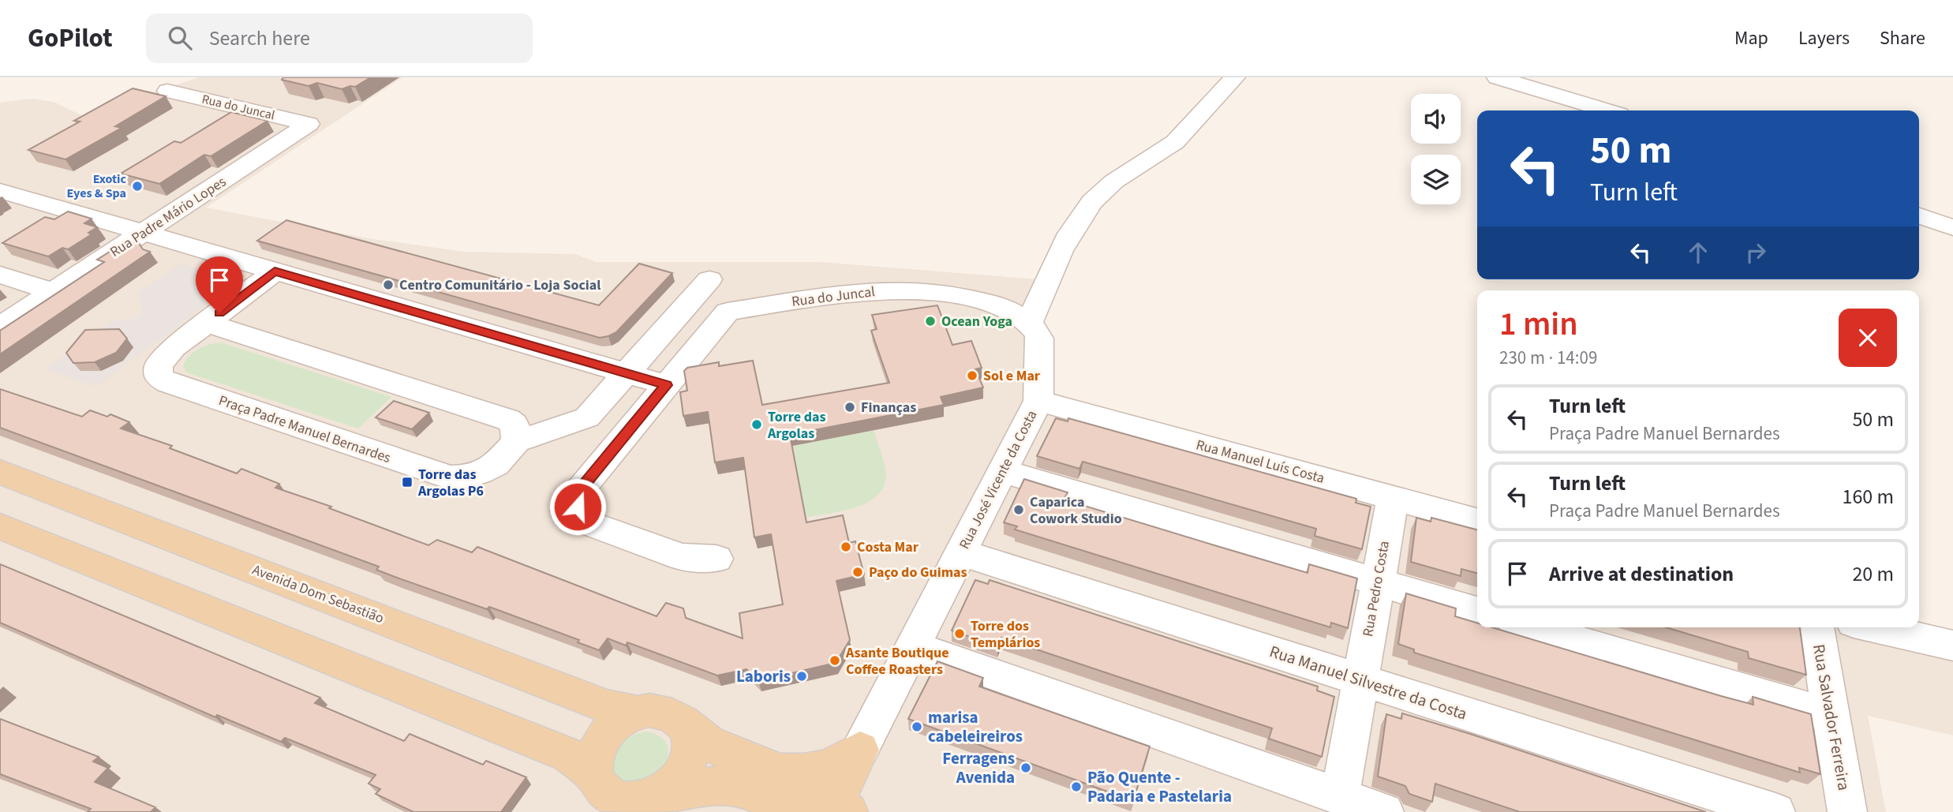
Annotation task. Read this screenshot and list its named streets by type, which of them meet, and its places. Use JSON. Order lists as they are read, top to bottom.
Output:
{
  "streets": {
    "main road": ["Avenida Dom Sebastião"],
    "street": [
      "Rua do Juncal",
      "Rua Padre Mário Lopes",
      "Praça Padre Manuel Bernardes",
      "Rua Manuel Luís Costa",
      "Rua José Vicente da Costa",
      "Rua Pedro Costa",
      "Rua Manuel Silvestre da Costa",
      "Rua Salvador Ferreira"
    ]
  },
  "crossings": [
    ["Rua do Juncal", "Rua Padre Mário Lopes"],
    ["Rua do Juncal", "Rua José Vicente da Costa"],
    ["Rua Manuel Luís Costa", "Rua José Vicente da Costa"],
    ["Rua Manuel Luís Costa", "Rua Pedro Costa"],
    ["Rua José Vicente da Costa", "Rua Manuel Silvestre da Costa"],
    ["Rua Pedro Costa", "Rua Manuel Silvestre da Costa"]
  ],
  "places": {
    "other": [
      "Exotic Eyes & Spa",
      "Centro Comunitário - Loja Social",
      "Ocean Yoga",
      "Sol e Mar",
      "Finanças",
      "Torre das Argolas",
      "Caparica Cowork Studio",
      "Costa Mar",
      "Paço do Guimas",
      "Torre dos Templários",
      "Asante Boutique Coffee Roasters",
      "Laboris",
      "marisa cabeleireiros",
      "Ferragens Avenida",
      "Pão Quente - Padaria e Pastelaria"
    ],
    "transit": ["Torre das Argolas P6"]
  },
  "page": {
    "header": "GoPilot",
    "search": "Search here",
    "nav": ["Map", "Layers", "Share"],
    "turn": ["50 m", "Turn left"],
    "heading": ["1 min", "230 m · 14:09"],
    "list": [
      {
        "name": "Turn left",
        "note": "Praça Padre Manuel Bernardes",
        "value": "50 m"
      },
      {
        "name": "Turn left",
        "note": "Praça Padre Manuel Bernardes",
        "value": "160 m"
      },
      {
        "name": "Arrive at destination",
        "value": "20 m"
      }
    ]
  }
}
